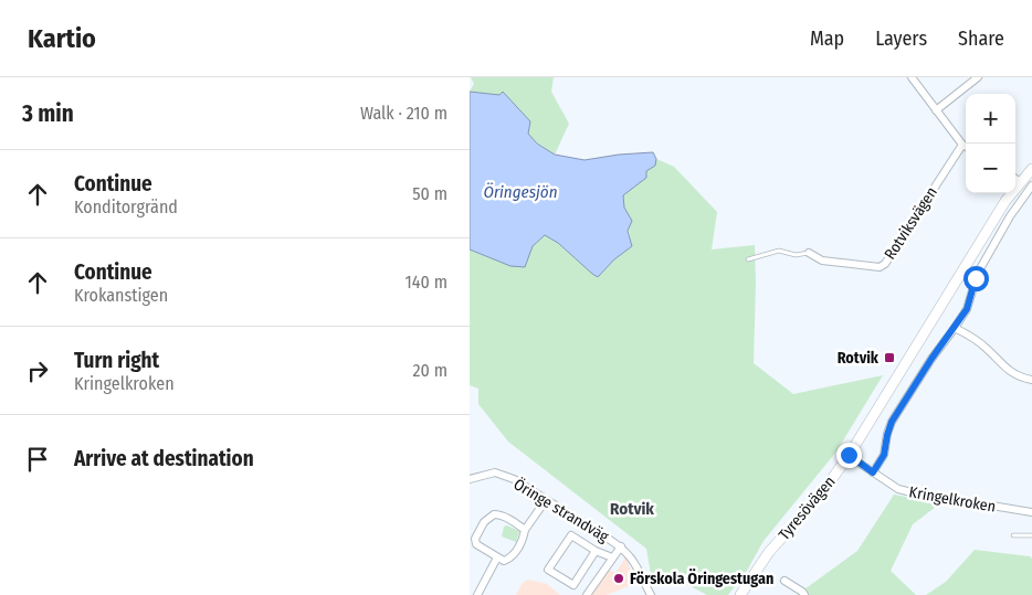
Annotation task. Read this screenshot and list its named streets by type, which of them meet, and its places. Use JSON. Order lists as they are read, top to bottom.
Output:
{
  "streets": {
    "main road": ["Tyresövägen"],
    "street": ["Rotviksvägen", "Kringelkroken", "Öringe strandväg"]
  },
  "crossings": [
    ["Kringelkroken", "Tyresövägen"]
  ],
  "districts": ["Rotvik"],
  "water": ["Öringesjön"],
  "places": {
    "transit": ["Rotvik"],
    "other": ["Förskola Öringestugan"]
  },
  "page": {
    "header": "Kartio",
    "nav": ["Map", "Layers", "Share"],
    "heading": ["3 min", "Walk · 210 m"],
    "map_buttons": ["+", "−"],
    "list": [
      ["Continue", "Konditorgränd", "50 m"],
      ["Continue", "Krokanstigen", "140 m"],
      ["Turn right", "Kringelkroken", "20 m"],
      "Arrive at destination"
    ]
  }
}
